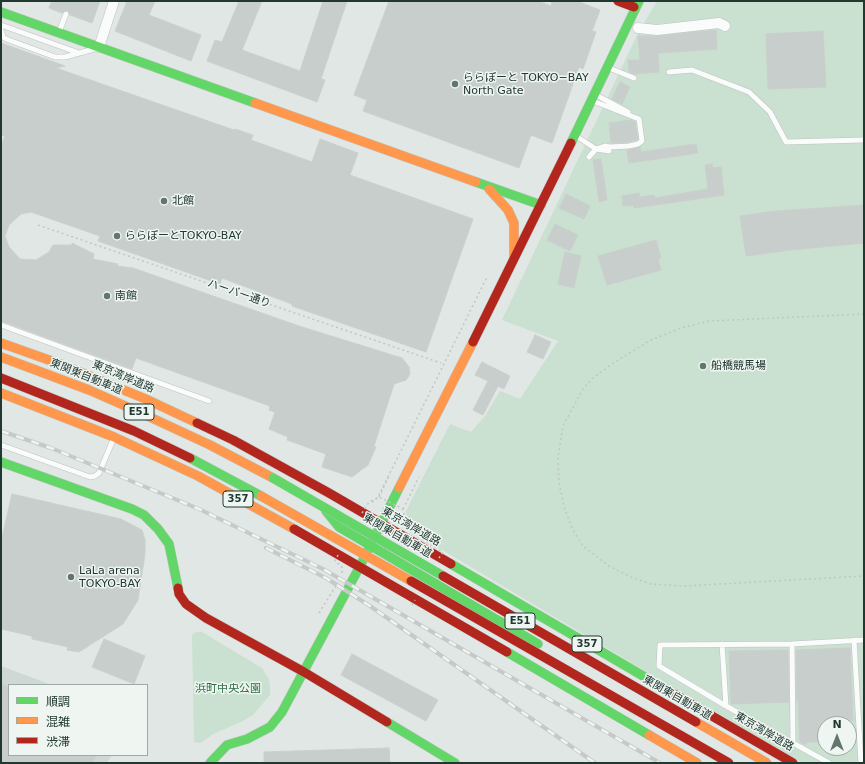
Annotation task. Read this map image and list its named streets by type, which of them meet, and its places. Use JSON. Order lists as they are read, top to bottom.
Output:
{
  "streets": {
    "main road": [
      "東関東自動車道",
      "東京湾岸道路",
      "E51",
      "357"
    ],
    "path": ["ハーバー通り"]
  },
  "parks": ["浜町中央公園"],
  "places": [
    "ららぽーと TOKYO−BAY North Gate",
    "北館",
    "ららぽーとTOKYO-BAY",
    "南館",
    "船橋競馬場",
    "LaLa arena TOKYO-BAY"
  ],
  "legend": ["順調", "混雑", "渋滞"],
  "north": "top"
}
